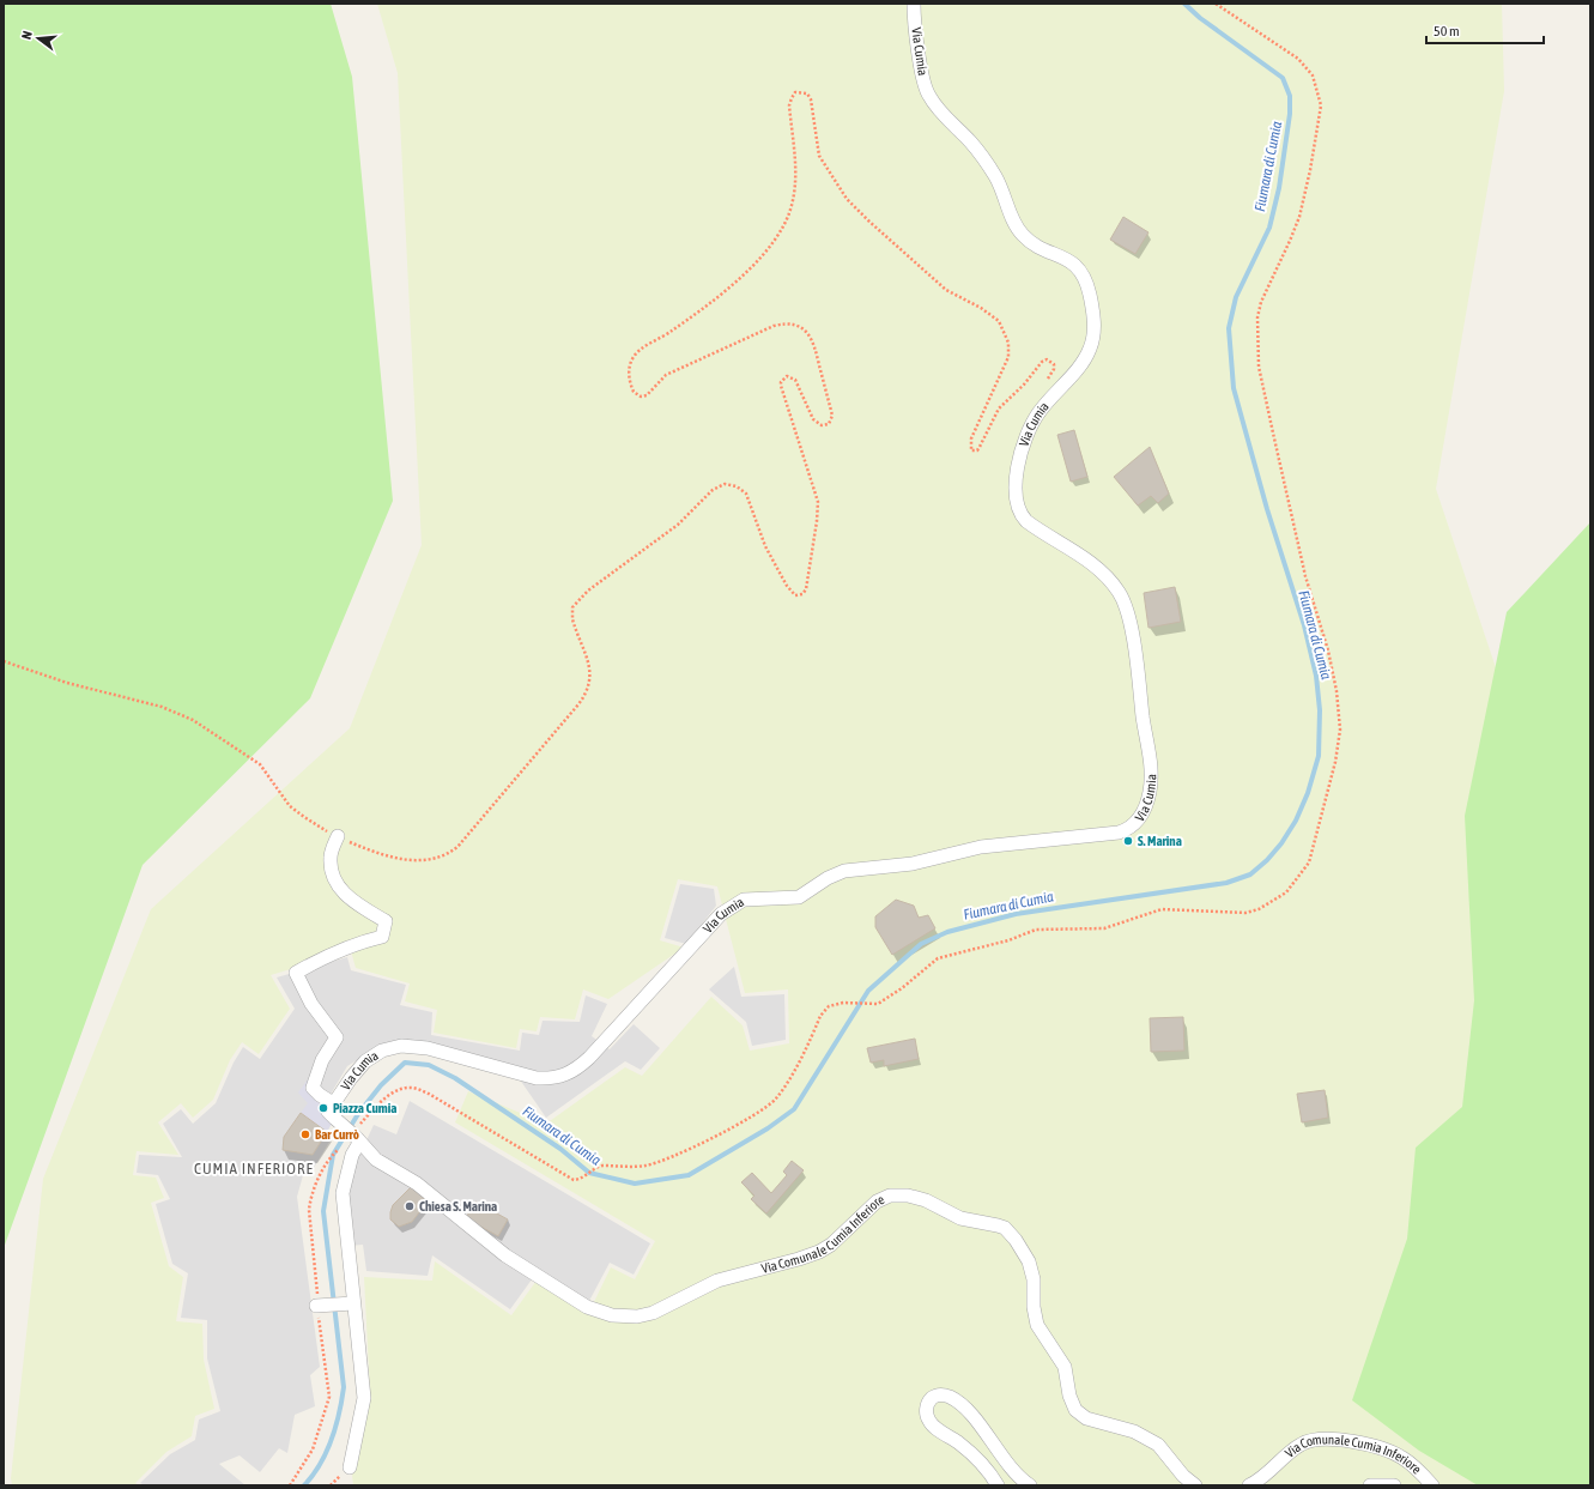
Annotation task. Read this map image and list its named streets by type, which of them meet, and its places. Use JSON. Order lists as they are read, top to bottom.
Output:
{
  "streets": {
    "street": ["Via Cumia", "Via Comunale Cumia Inferiore"]
  },
  "crossings": [
    ["Via Cumia", "Via Comunale Cumia Inferiore"]
  ],
  "districts": ["CUMIA INFERIORE"],
  "water": ["Fiumara di Cumia"],
  "places": [
    "S. Marina",
    "Piazza Cumia",
    "Bar Currò",
    "Chiesa S. Marina"
  ],
  "scale_bar": "50 m",
  "north": "left"
}
